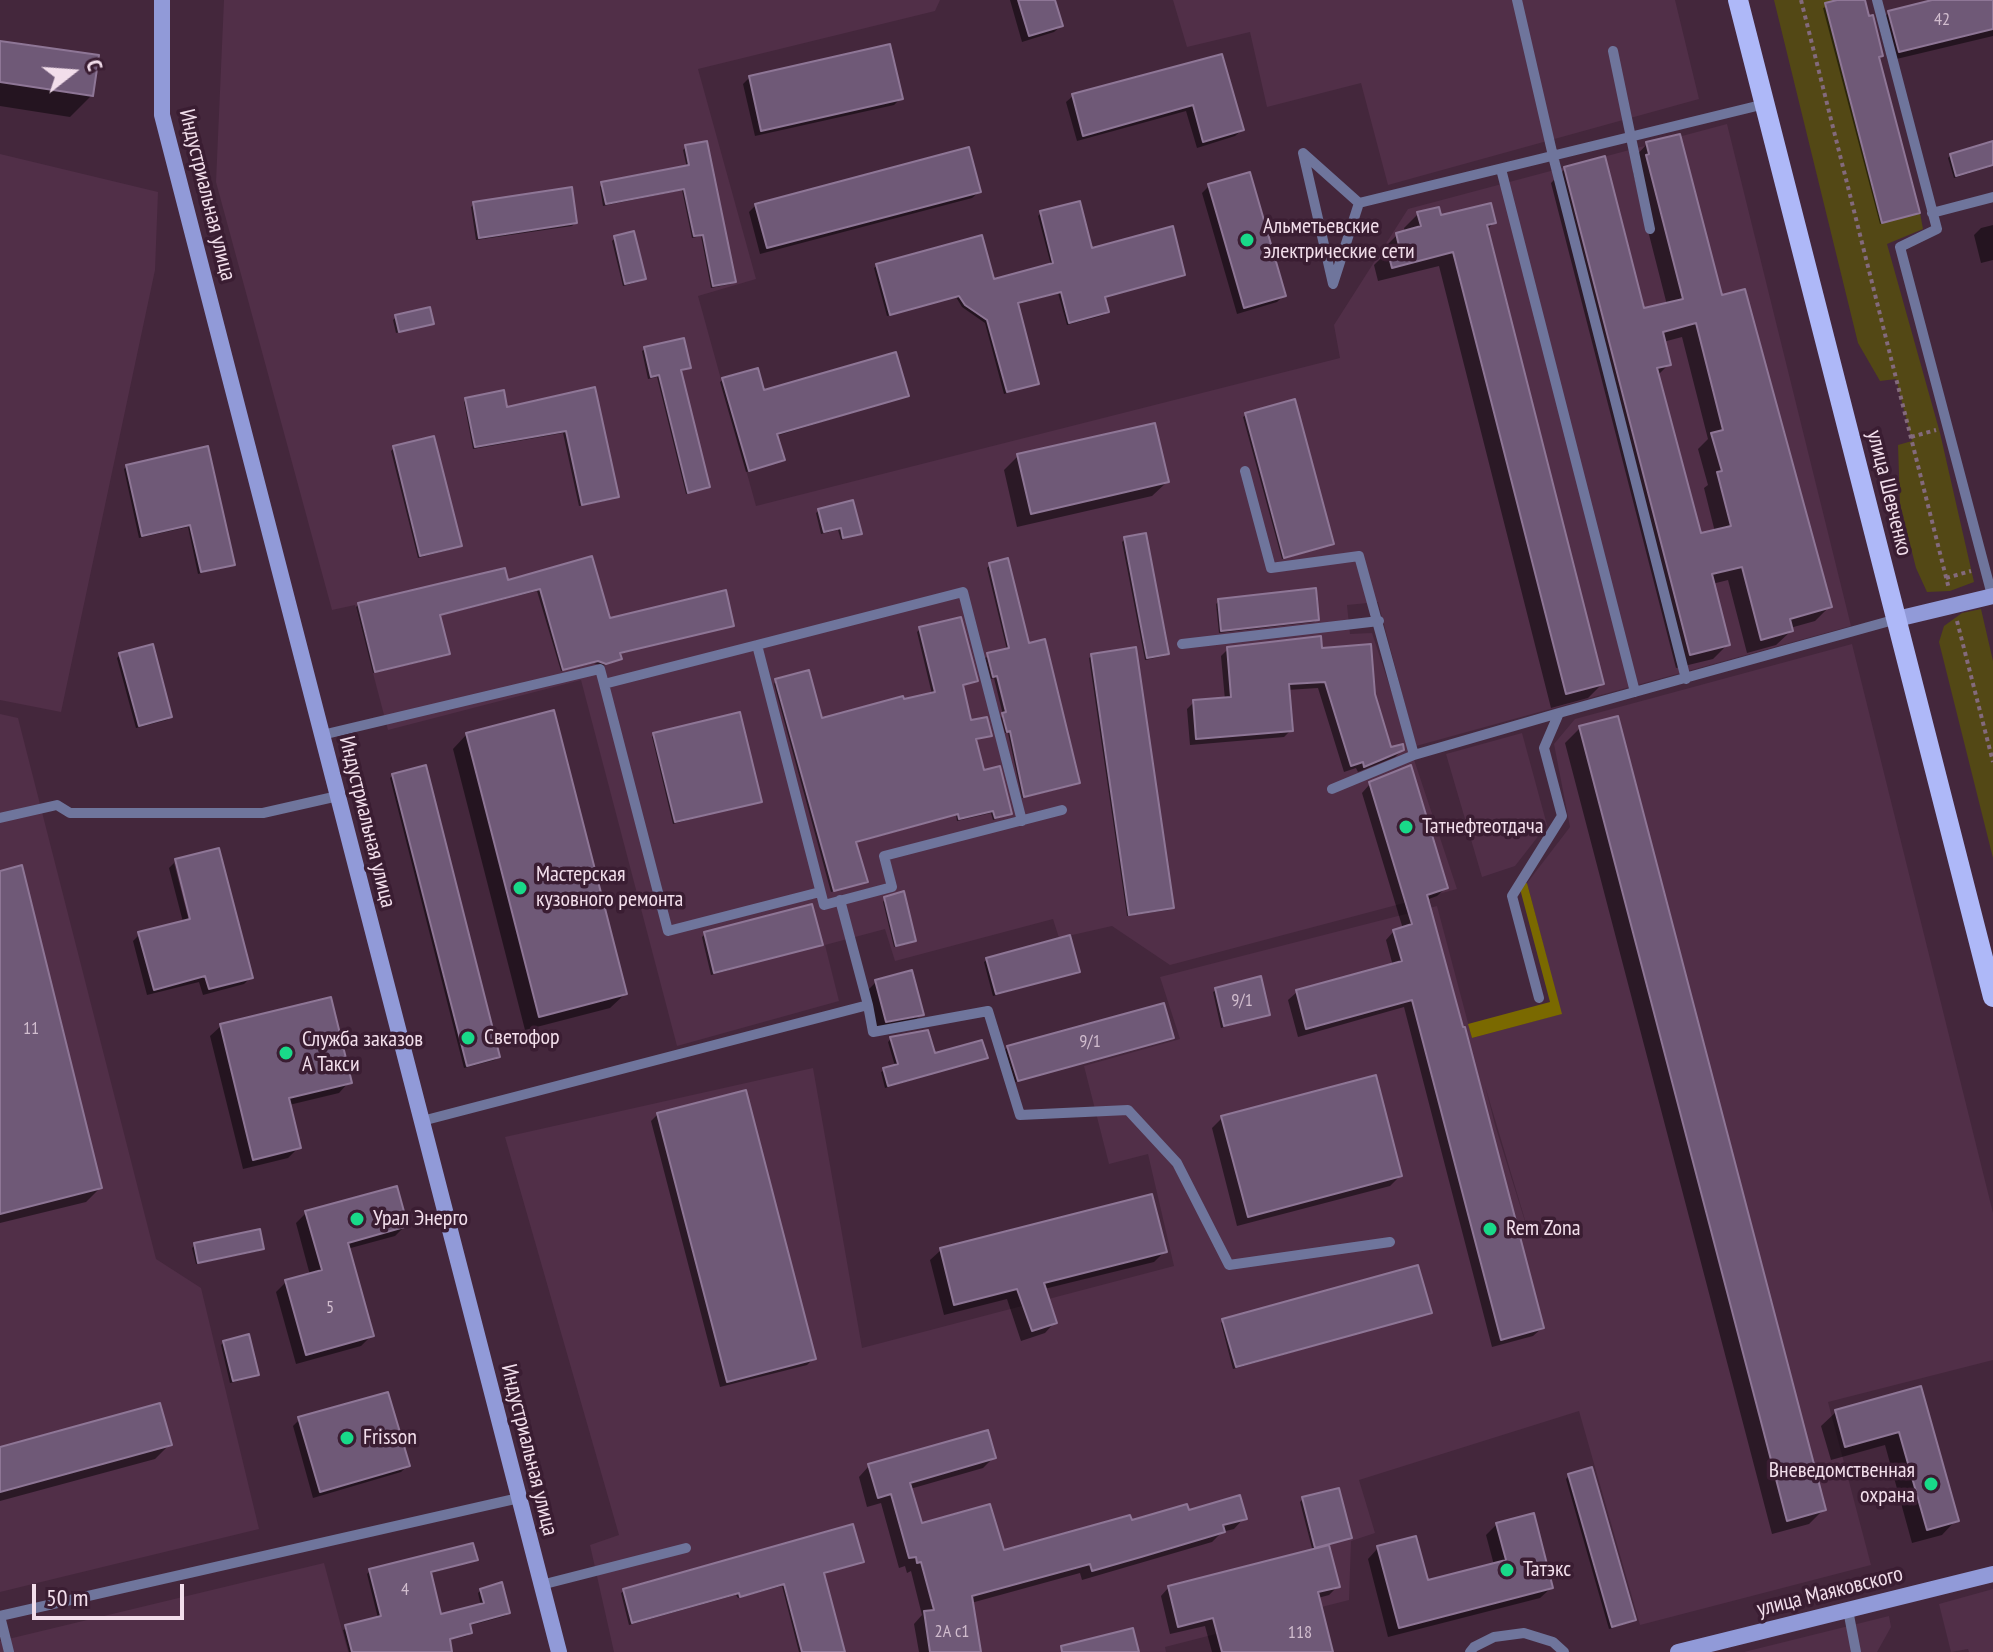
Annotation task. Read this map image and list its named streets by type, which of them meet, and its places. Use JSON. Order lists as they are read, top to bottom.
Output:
{
  "streets": {
    "main road": ["улица Шевченко"],
    "street": ["Индустриальная улица", "улица Маяковского"]
  },
  "places": [
    "Альметьевские электрические сети",
    "Татнефтеотдача",
    "Мастерская кузовного ремонта",
    "Светофор",
    "Служба заказов А Такси",
    "Урал Энерго",
    "Rem Zona",
    "Frisson",
    "Вневедомственная охрана",
    "Татэкс"
  ],
  "house_numbers": [
    "42",
    "9/1",
    "11",
    "9/1",
    "5",
    "4",
    "2А с1",
    "118"
  ],
  "scale_bar": "50 m",
  "north": "right"
}
